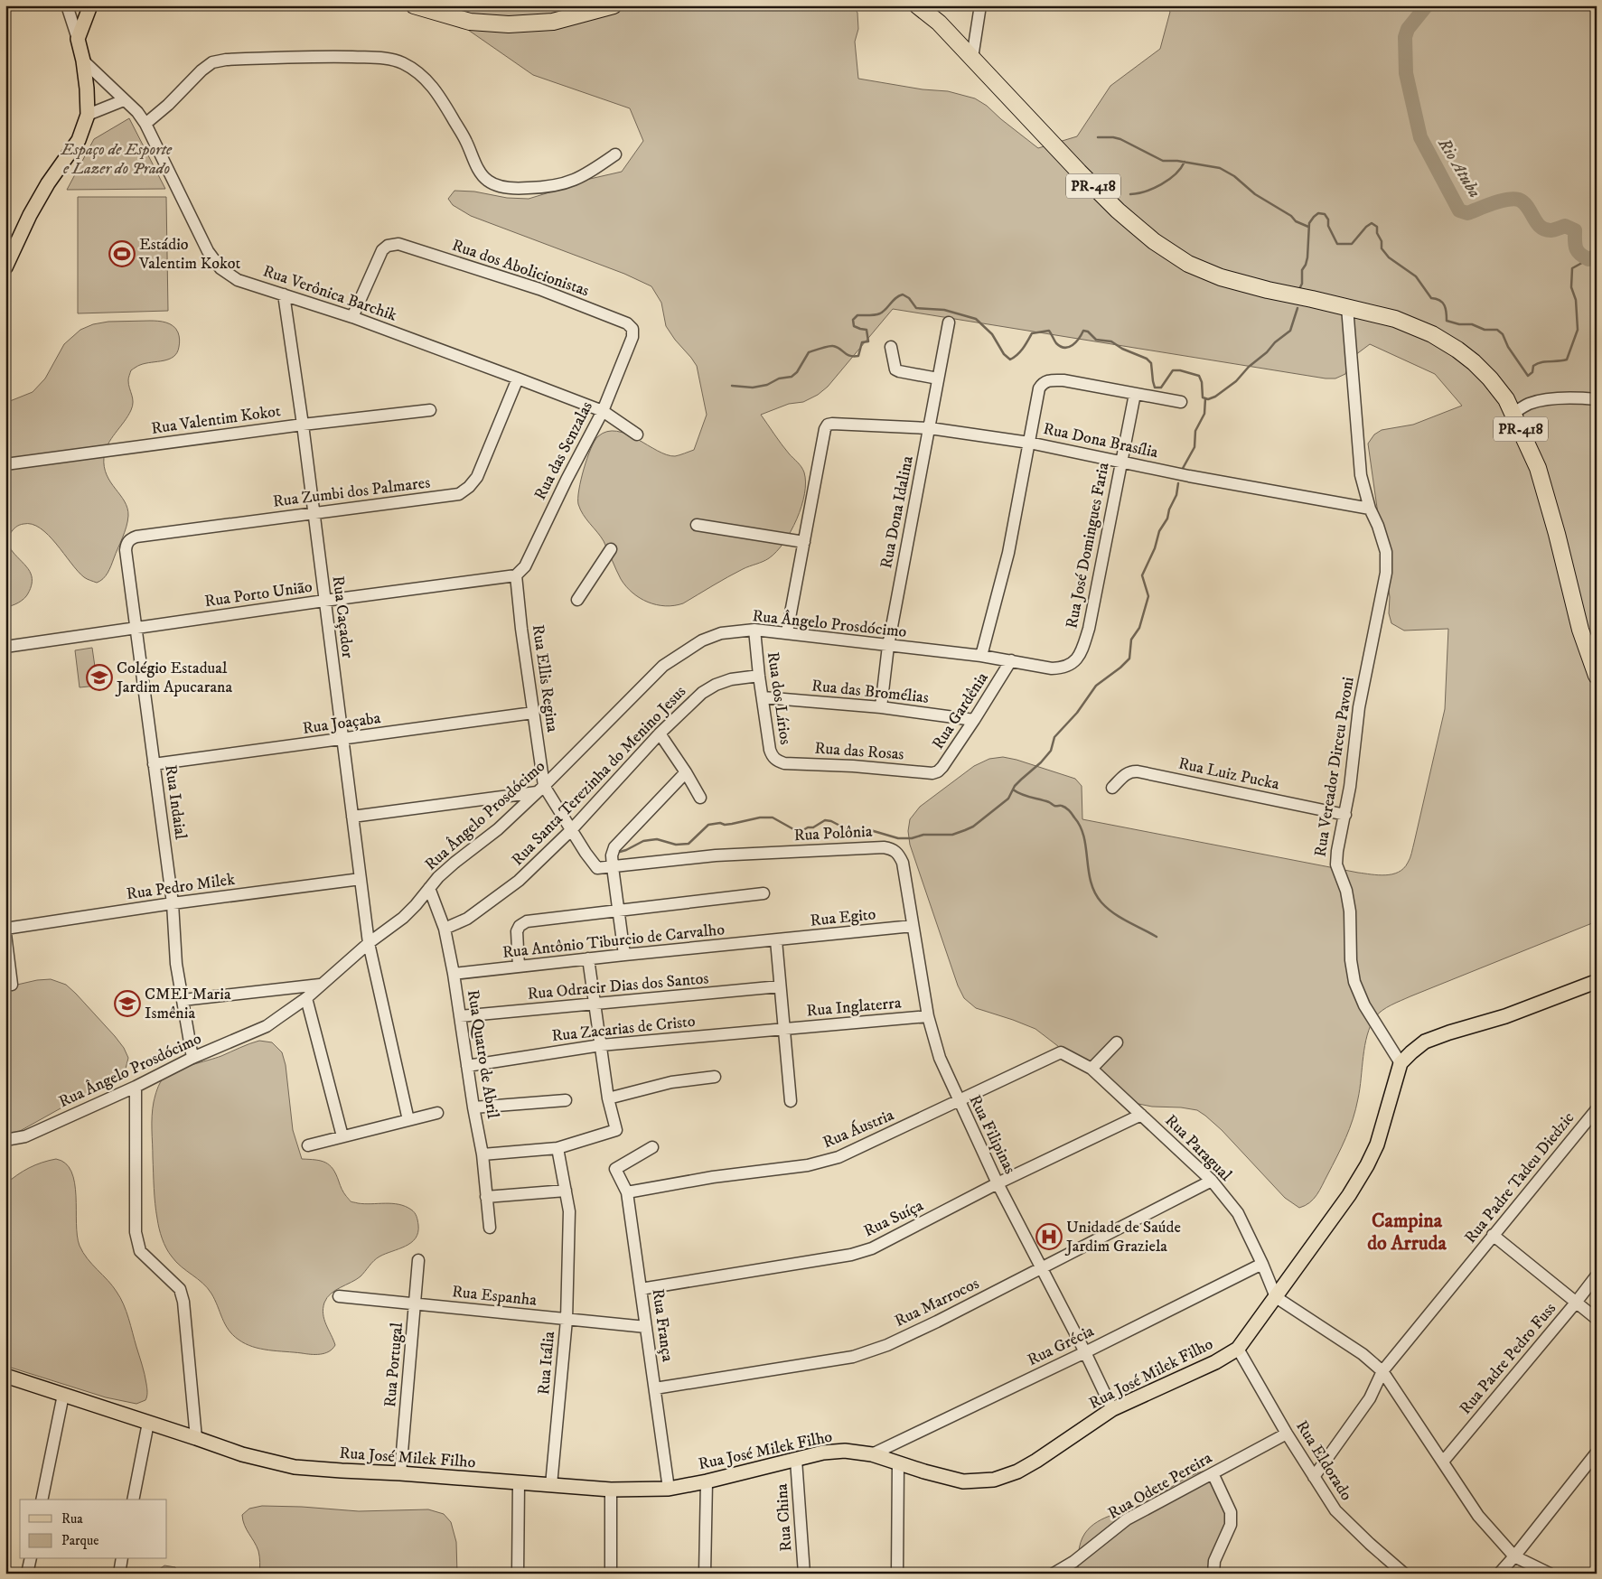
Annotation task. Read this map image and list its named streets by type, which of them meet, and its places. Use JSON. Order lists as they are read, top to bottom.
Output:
{
  "streets": {
    "highway": ["PR-418"],
    "main road": ["Rua José Milek Filho"],
    "street": [
      "Rua dos Abolicionistas",
      "Rua Verônica Barchik",
      "Rua Valentim Kokot",
      "Rua Dona Brasília",
      "Rua das Senzalas",
      "Rua Zumbi dos Palmares",
      "Rua Dona Idalina",
      "Rua José Domingues Faria",
      "Rua Porto União",
      "Rua Caçador",
      "Rua Ângelo Prosdócimo",
      "Rua Ellis Regina",
      "Rua das Bromélias",
      "Rua dos Lírios",
      "Rua Gardênia",
      "Rua Joaçaba",
      "Rua das Rosas",
      "Rua Vereador Dirceu Pavoni",
      "Rua Luiz Pucka",
      "Rua Santa Terezinha do Menino Jesus",
      "Rua Indaial",
      "Rua Polônia",
      "Rua Pedro Milek",
      "Rua Egito",
      "Rua Antônio Tiburcio de Carvalho",
      "Rua Odracir Dias dos Santos",
      "Rua Inglaterra",
      "Rua Zacarias de Cristo",
      "Rua Quatro de Abril",
      "Rua Áustria",
      "Rua Filipinas",
      "Rua Paragual",
      "Rua Padre Tadeu Diedzic",
      "Rua Suíça",
      "Rua Espanha",
      "Rua Marrocos",
      "Rua França",
      "Rua Grécia",
      "Rua Padre Pedro Fuss",
      "Rua Itália",
      "Rua Portugal",
      "Rua Eldorado",
      "Rua Odete Pereira",
      "Rua China"
    ]
  },
  "crossings": [
    ["PR-418", "Rua Vereador Dirceu Pavoni"],
    ["Rua dos Abolicionistas", "Rua Verônica Barchik"],
    ["Rua dos Abolicionistas", "Rua das Senzalas"],
    ["Rua Verônica Barchik", "Rua das Senzalas"],
    ["Rua Verônica Barchik", "Rua Zumbi dos Palmares"],
    ["Rua Verônica Barchik", "Rua Caçador"],
    ["Rua Valentim Kokot", "Rua Caçador"],
    ["Rua Dona Brasília", "Rua Dona Idalina"],
    ["Rua Dona Brasília", "Rua José Domingues Faria"],
    ["Rua Dona Brasília", "Rua Vereador Dirceu Pavoni"],
    ["Rua das Senzalas", "Rua Porto União"],
    ["Rua das Senzalas", "Rua Ellis Regina"],
    ["Rua Zumbi dos Palmares", "Rua Caçador"],
    ["Rua Zumbi dos Palmares", "Rua Indaial"],
    ["Rua Dona Idalina", "Rua Ângelo Prosdócimo"],
    ["Rua Dona Idalina", "Rua das Bromélias"],
    ["Rua José Domingues Faria", "Rua Ângelo Prosdócimo"],
    ["Rua Porto União", "Rua Caçador"],
    ["Rua Porto União", "Rua Ellis Regina"],
    ["Rua Porto União", "Rua Indaial"],
    ["Rua Caçador", "Rua Ângelo Prosdócimo"],
    ["Rua Caçador", "Rua Joaçaba"],
    ["Rua Caçador", "Rua Pedro Milek"],
    ["Rua Ângelo Prosdócimo", "Rua Ellis Regina"],
    ["Rua Ângelo Prosdócimo", "Rua dos Lírios"],
    ["Rua Ângelo Prosdócimo", "Rua Gardênia"],
    ["Rua Ângelo Prosdócimo", "Rua Indaial"],
    ["Rua Ângelo Prosdócimo", "Rua Quatro de Abril"],
    ["Rua Ellis Regina", "Rua Joaçaba"],
    ["Rua das Bromélias", "Rua dos Lírios"],
    ["Rua das Bromélias", "Rua Gardênia"],
    ["Rua dos Lírios", "Rua das Rosas"],
    ["Rua dos Lírios", "Rua Santa Terezinha do Menino Jesus"],
    ["Rua Gardênia", "Rua das Rosas"],
    ["Rua Joaçaba", "Rua Indaial"],
    ["Rua Vereador Dirceu Pavoni", "Rua Luiz Pucka"],
    ["Rua Santa Terezinha do Menino Jesus", "Rua Quatro de Abril"],
    ["Rua Indaial", "Rua Pedro Milek"],
    ["Rua Polônia", "Rua Filipinas"],
    ["Rua Egito", "Rua Antônio Tiburcio de Carvalho"],
    ["Rua Egito", "Rua Filipinas"],
    ["Rua Antônio Tiburcio de Carvalho", "Rua Quatro de Abril"],
    ["Rua Odracir Dias dos Santos", "Rua Quatro de Abril"],
    ["Rua Inglaterra", "Rua Zacarias de Cristo"],
    ["Rua Inglaterra", "Rua Filipinas"],
    ["Rua Zacarias de Cristo", "Rua Quatro de Abril"],
    ["Rua Áustria", "Rua Filipinas"],
    ["Rua Áustria", "Rua Paragual"],
    ["Rua Áustria", "Rua França"],
    ["Rua Filipinas", "Rua Suíça"],
    ["Rua Filipinas", "Rua Marrocos"],
    ["Rua Filipinas", "Rua Grécia"],
    ["Rua Filipinas", "Rua José Milek Filho"],
    ["Rua Paragual", "Rua Suíça"],
    ["Rua Paragual", "Rua Marrocos"],
    ["Rua Paragual", "Rua Grécia"],
    ["Rua Paragual", "Rua José Milek Filho"],
    ["Rua Padre Tadeu Diedzic", "Rua Eldorado"],
    ["Rua Suíça", "Rua França"],
    ["Rua Espanha", "Rua França"],
    ["Rua Espanha", "Rua Itália"],
    ["Rua Espanha", "Rua Portugal"],
    ["Rua Marrocos", "Rua França"],
    ["Rua França", "Rua José Milek Filho"],
    ["Rua Grécia", "Rua José Milek Filho"],
    ["Rua Itália", "Rua José Milek Filho"],
    ["Rua Portugal", "Rua José Milek Filho"],
    ["Rua José Milek Filho", "Rua Eldorado"],
    ["Rua José Milek Filho", "Rua China"],
    ["Rua Eldorado", "Rua Odete Pereira"]
  ],
  "districts": ["Campina do Arruda"],
  "water": ["Rio Atuba"],
  "parks": ["Espaço de Esporte e Lazer do Prado"],
  "places": {
    "sports": ["Estádio Valentim Kokot"],
    "school or university": ["Colégio Estadual Jardim Apucarana", "CMEI Maria Ismênia"],
    "hospital": ["Unidade de Saúde Jardim Graziela"]
  },
  "legend": ["Rua", "Parque"]
}
